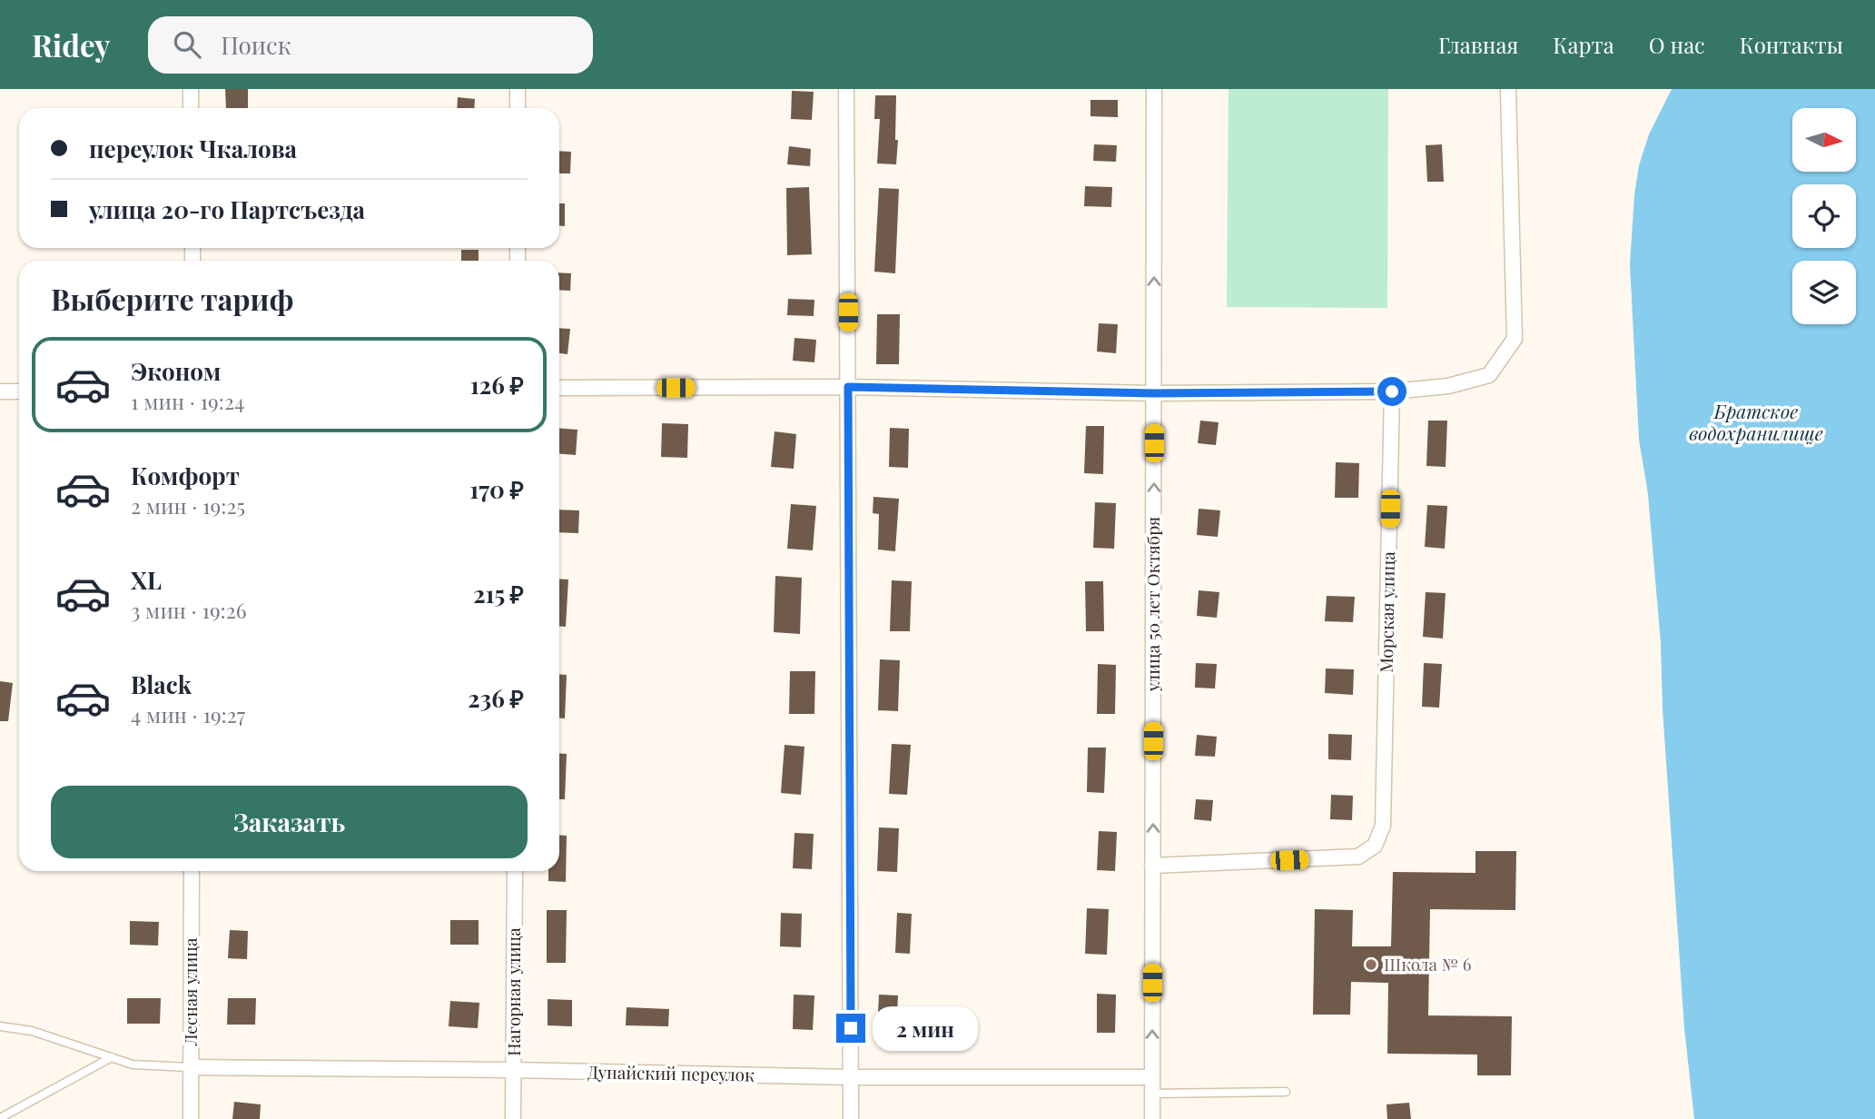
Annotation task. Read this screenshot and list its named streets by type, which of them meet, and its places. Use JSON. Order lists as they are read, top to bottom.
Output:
{
  "streets": {
    "street": [
      "улица 50 лет Октября",
      "Морская улица",
      "Лесная улица",
      "Нагорная улица",
      "Дунайский переулок"
    ]
  },
  "crossings": [
    ["улица 50 лет Октября", "Морская улица"],
    ["улица 50 лет Октября", "Дунайский переулок"],
    ["Лесная улица", "Дунайский переулок"],
    ["Нагорная улица", "Дунайский переулок"]
  ],
  "one_way": ["улица 50 лет Октября"],
  "water": ["Братское водохранилище"],
  "places": ["Школа № 6"],
  "north": "right",
  "page": {
    "header": "Ridey",
    "search": "Поиск",
    "nav": [
      "Главная",
      "Карта",
      "О нас",
      "Контакты"
    ],
    "banner": ["переулок Чкалова", "улица 20-го Партсъезда"],
    "heading": "Выберите тариф",
    "list": [
      {
        "name": "Эконом",
        "note": "1 мин · 19:24",
        "value": "126 ₽"
      },
      {
        "name": "Комфорт",
        "note": "2 мин · 19:25",
        "value": "170 ₽"
      },
      {
        "name": "XL",
        "note": "3 мин · 19:26",
        "value": "215 ₽"
      },
      {
        "name": "Black",
        "note": "4 мин · 19:27",
        "value": "236 ₽"
      }
    ],
    "buttons": "Заказать",
    "bubble": "2 мин"
  }
}
